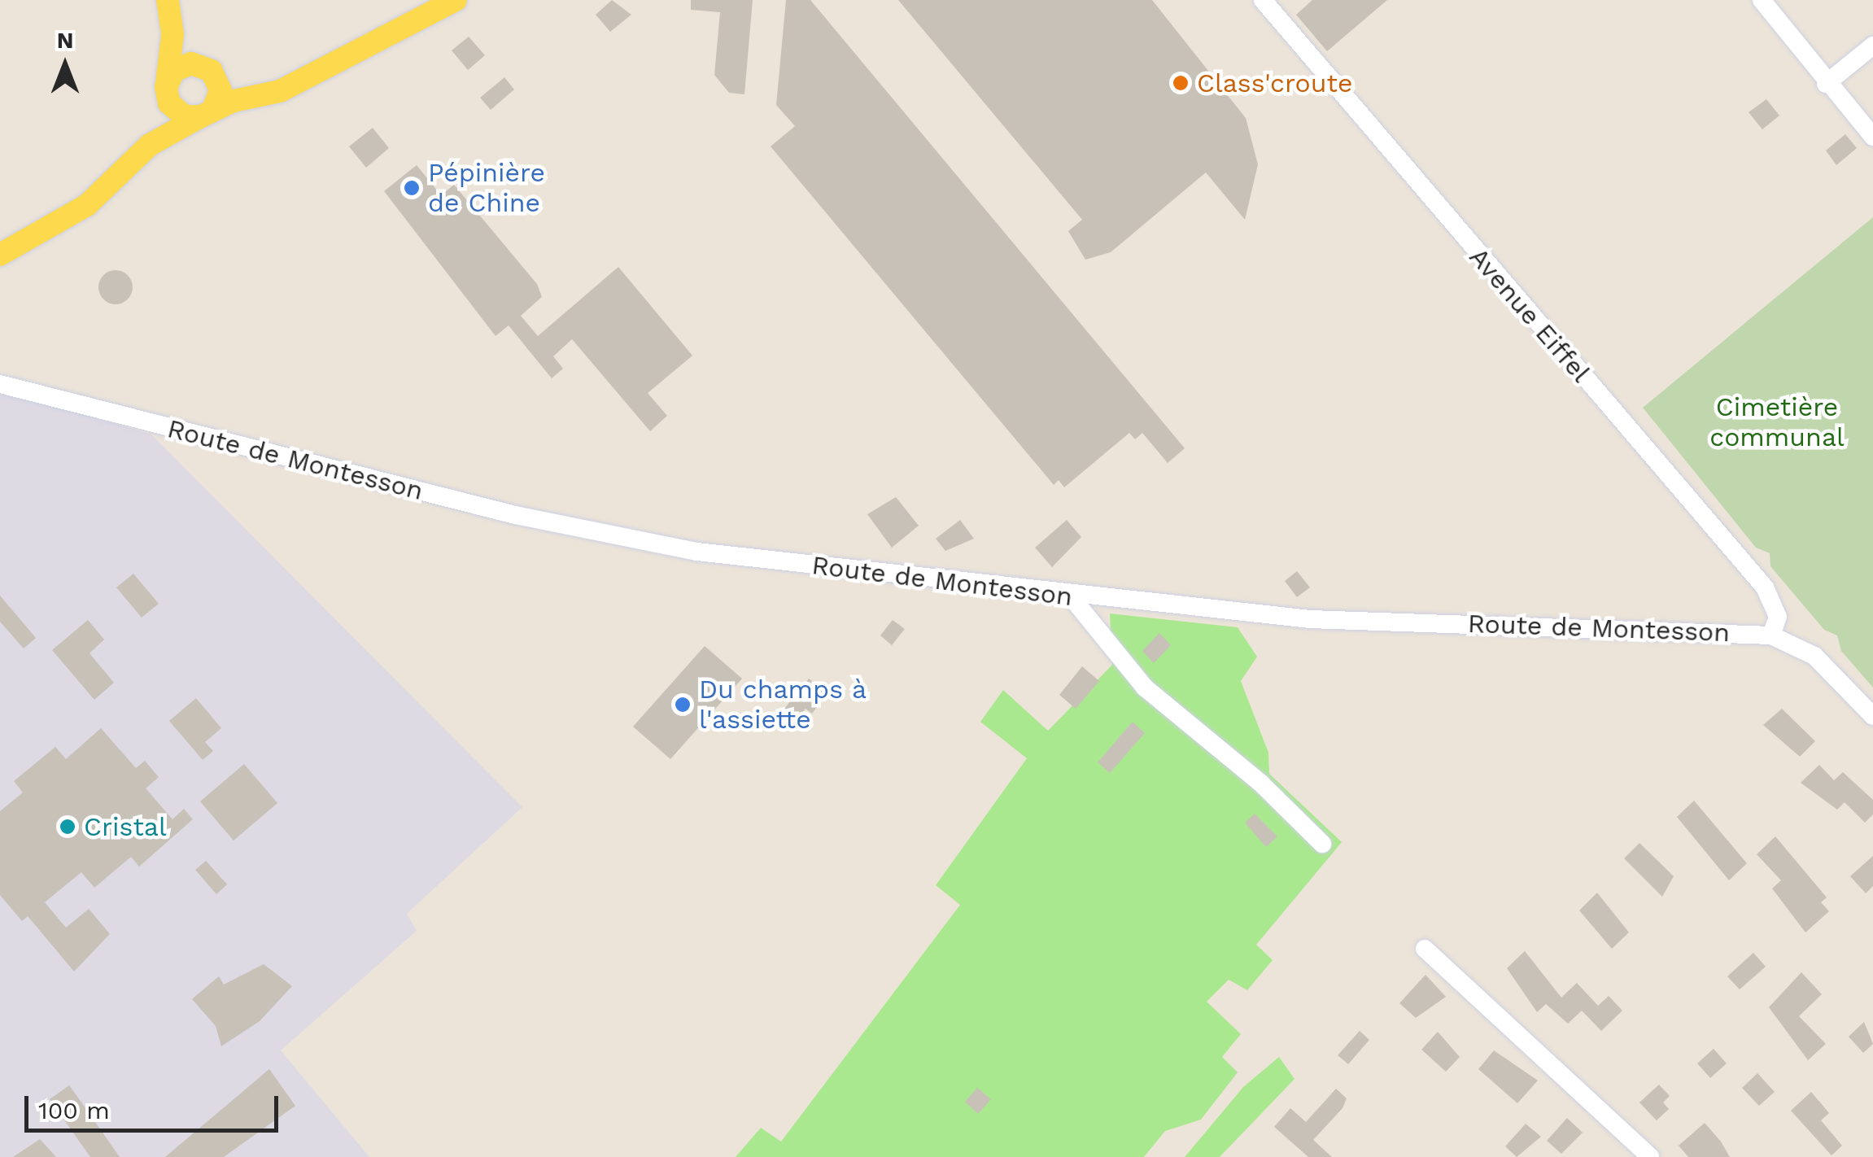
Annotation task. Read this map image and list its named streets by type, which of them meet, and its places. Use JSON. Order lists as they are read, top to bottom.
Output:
{
  "streets": {
    "street": ["Avenue Eiffel", "Route de Montesson"]
  },
  "crossings": [
    ["Avenue Eiffel", "Route de Montesson"]
  ],
  "parks": ["Cimetière communal"],
  "places": [
    "Class'croute",
    "Pépinière de Chine",
    "Du champs à l'assiette",
    "Cristal"
  ],
  "scale_bar": "100 m",
  "north": "top"
}
